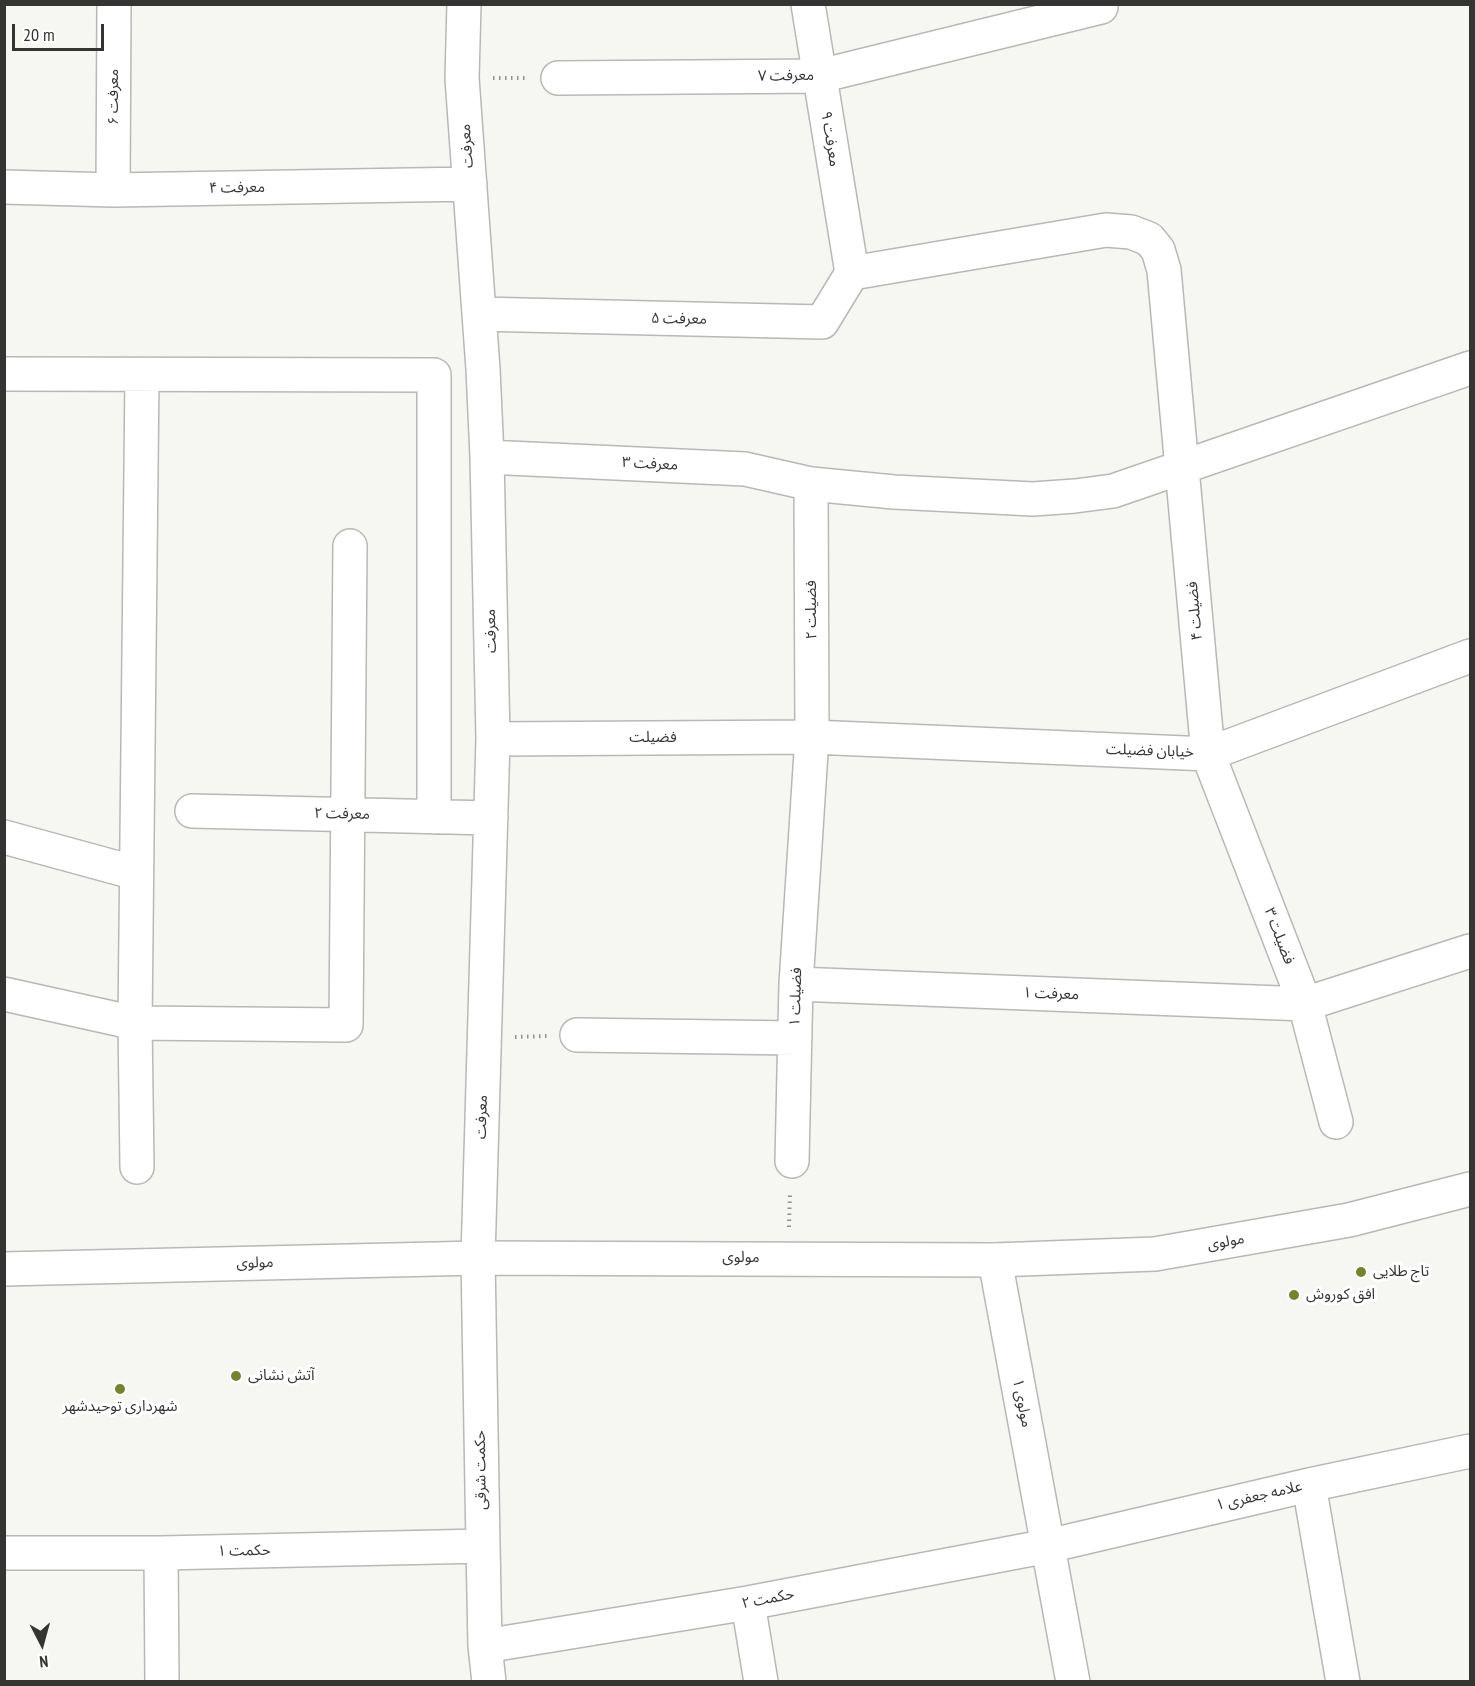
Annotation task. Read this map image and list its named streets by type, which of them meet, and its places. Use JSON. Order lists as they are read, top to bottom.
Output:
{
  "streets": {
    "street": [
      "معرفت ۷",
      "معرفت ۶",
      "معرفت ۹",
      "معرفت",
      "معرفت ۴",
      "معرفت ۵",
      "معرفت ۳",
      "فضیلت ۲",
      "فضیلت ۴",
      "فضیلت",
      "خیابان فضیلت",
      "معرفت ۲",
      "فضیلت ۳",
      "معرفت ۱",
      "فضیلت ۱",
      "مولوی",
      "مولوی ۱",
      "حکمت شرقی",
      "علامه جعفری ۱",
      "حکمت ۱",
      "حکمت ۲"
    ]
  },
  "crossings": [
    ["معرفت ۷", "معرفت ۹"],
    ["معرفت ۶", "معرفت ۴"],
    ["معرفت ۹", "معرفت ۵"],
    ["معرفت ۹", "فضیلت ۴"],
    ["معرفت", "معرفت ۴"],
    ["معرفت", "معرفت ۵"],
    ["معرفت", "معرفت ۳"],
    ["معرفت", "فضیلت"],
    ["معرفت", "معرفت ۲"],
    ["معرفت", "مولوی"],
    ["معرفت", "حکمت شرقی"],
    ["معرفت ۵", "فضیلت ۴"],
    ["معرفت ۳", "فضیلت ۲"],
    ["معرفت ۳", "فضیلت ۴"],
    ["فضیلت ۲", "فضیلت"],
    ["فضیلت ۲", "خیابان فضیلت"],
    ["فضیلت ۲", "فضیلت ۱"],
    ["فضیلت ۴", "خیابان فضیلت"],
    ["فضیلت ۴", "فضیلت ۳"],
    ["فضیلت", "خیابان فضیلت"],
    ["فضیلت", "فضیلت ۱"],
    ["خیابان فضیلت", "فضیلت ۳"],
    ["خیابان فضیلت", "فضیلت ۱"],
    ["فضیلت ۳", "معرفت ۱"],
    ["معرفت ۱", "فضیلت ۱"],
    ["مولوی", "مولوی ۱"],
    ["مولوی", "حکمت شرقی"],
    ["مولوی ۱", "علامه جعفری ۱"],
    ["مولوی ۱", "حکمت ۲"],
    ["حکمت شرقی", "حکمت ۱"],
    ["حکمت شرقی", "حکمت ۲"],
    ["علامه جعفری ۱", "حکمت ۲"]
  ],
  "places": [
    "تاج طلایی",
    "افق کوروش",
    "آتش نشانی",
    "شهرداری توحیدشهر"
  ],
  "scale_bar": "20 m",
  "north": "bottom"
}
